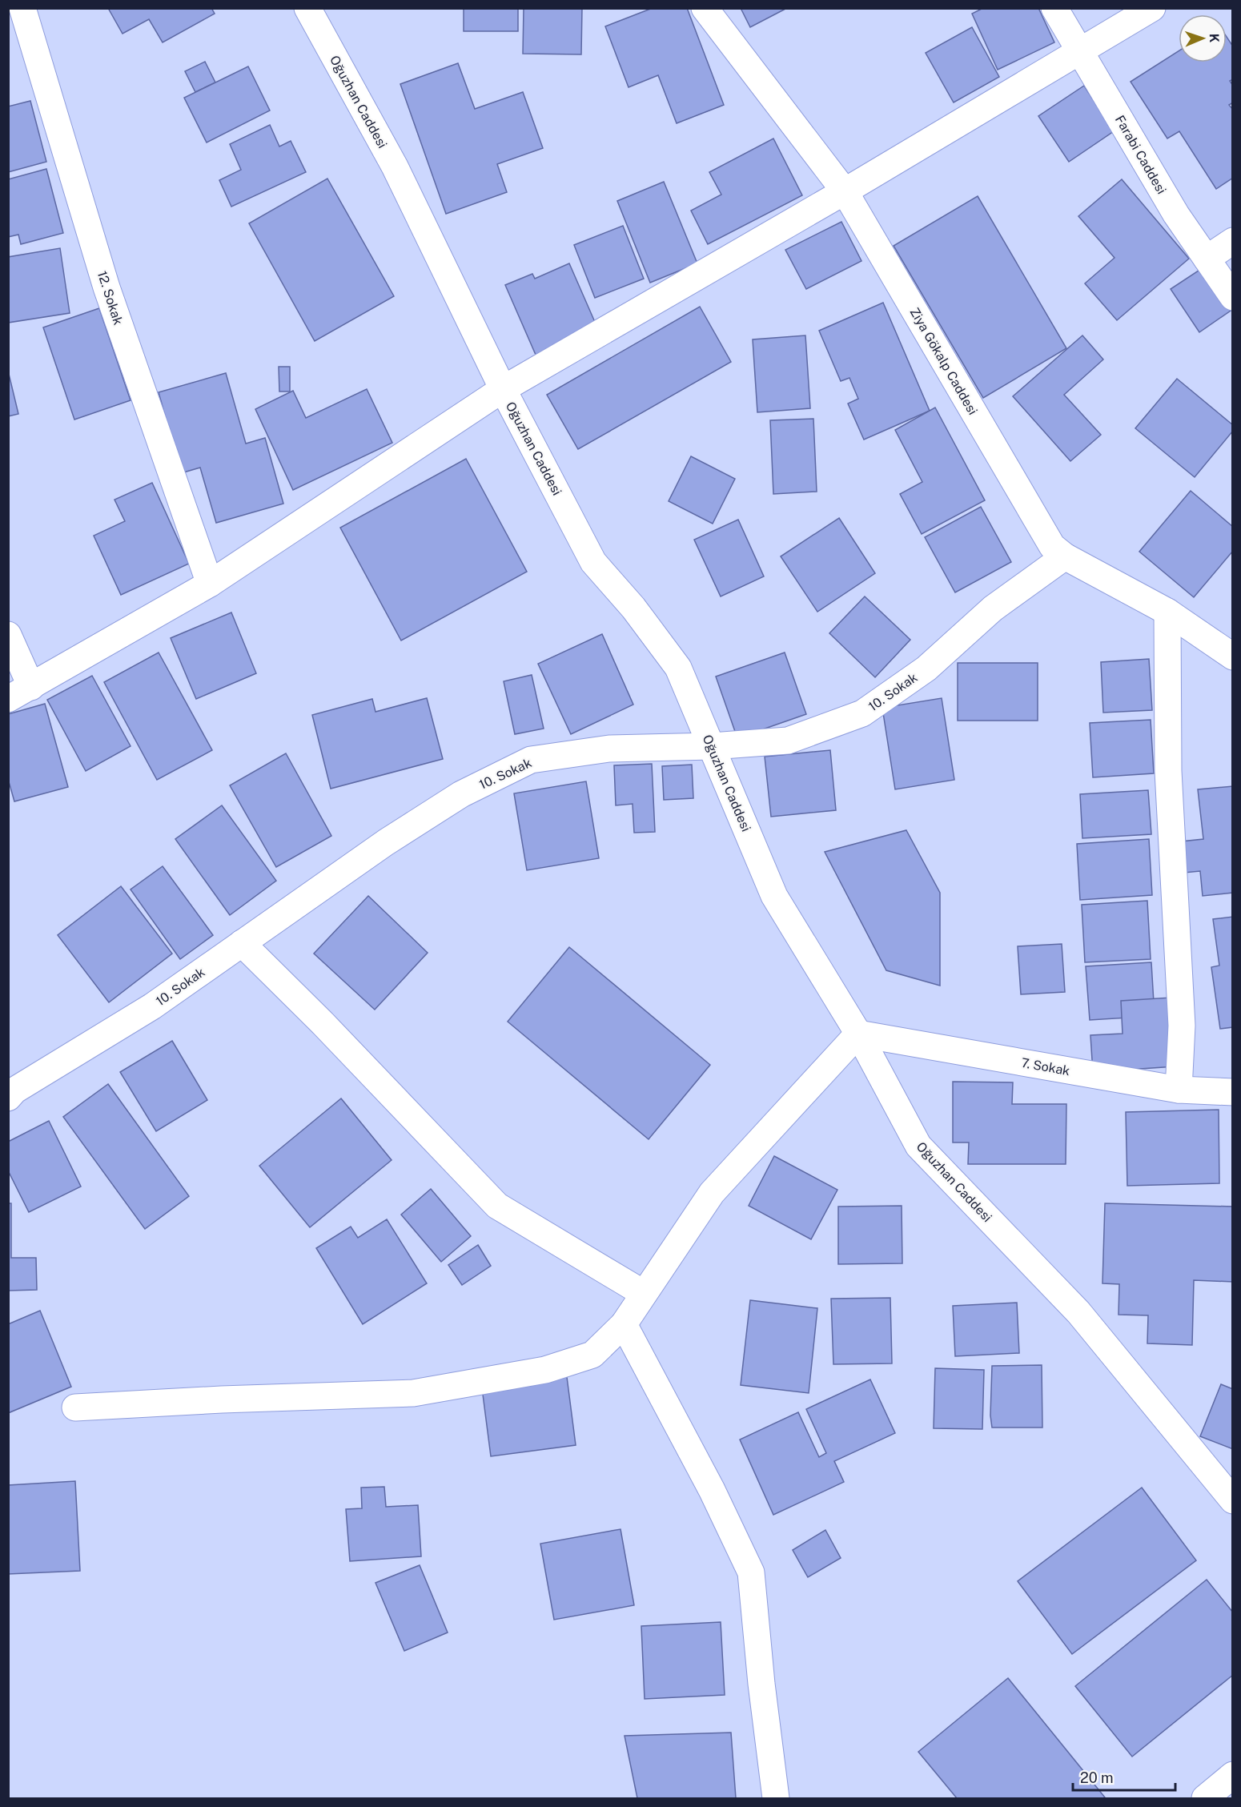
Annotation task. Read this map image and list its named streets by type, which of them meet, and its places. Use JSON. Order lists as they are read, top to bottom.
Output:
{
  "streets": {
    "street": [
      "Oğuzhan Caddesi",
      "Farabi Caddesi",
      "12. Sokak",
      "Ziya Gökalp Caddesi",
      "10. Sokak",
      "7. Sokak"
    ]
  },
  "crossings": [
    ["Oğuzhan Caddesi", "10. Sokak"],
    ["Oğuzhan Caddesi", "7. Sokak"],
    ["Ziya Gökalp Caddesi", "10. Sokak"]
  ],
  "scale_bar": "20 m",
  "north": "right"
}
